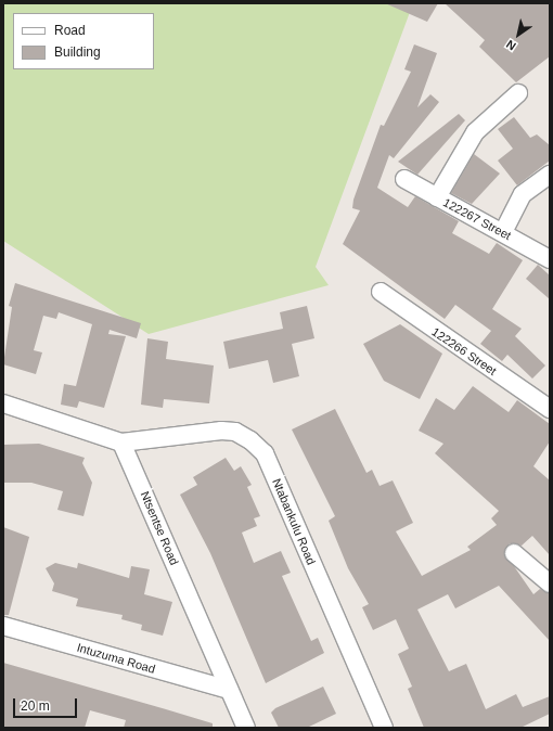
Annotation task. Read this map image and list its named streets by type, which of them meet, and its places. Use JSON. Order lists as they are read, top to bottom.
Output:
{
  "streets": {
    "street": [
      "122267 Street",
      "122266 Street",
      "Ntabankulu Road",
      "Ntsentse Road",
      "Intuzuma Road"
    ]
  },
  "crossings": [
    ["Ntabankulu Road", "Ntsentse Road"],
    ["Ntsentse Road", "Intuzuma Road"]
  ],
  "legend": ["Road", "Building"],
  "scale_bar": "20 m",
  "north": "bottom left"
}
